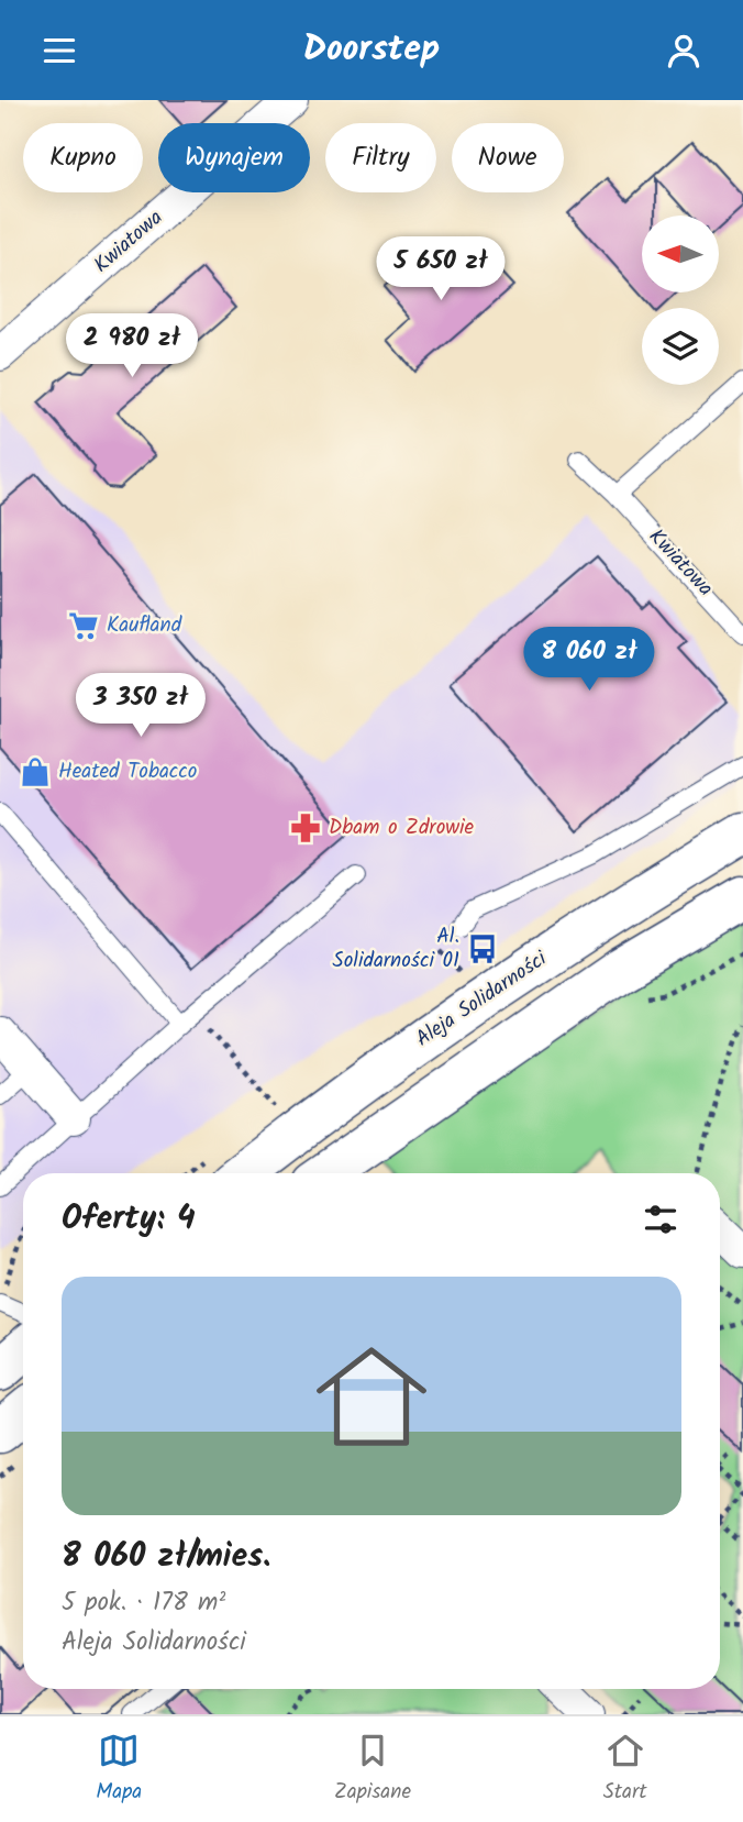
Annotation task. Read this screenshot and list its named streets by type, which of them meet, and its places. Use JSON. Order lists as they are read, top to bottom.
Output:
{
  "streets": {
    "main road": ["Aleja Solidarności"],
    "street": ["Kwiatowa"]
  },
  "places": {
    "supermarket": ["Kaufland"],
    "shop": ["Heated Tobacco"],
    "pharmacy": ["Dbam o Zdrowie"],
    "bus stop": ["Al. Solidarności 01"]
  },
  "north": "left",
  "page": {
    "header": "Doorstep",
    "chip": [
      "Kupno",
      "Wynajem",
      "Filtry",
      "Nowe"
    ],
    "price": [
      "5 650 zł",
      "2 980 zł",
      "8 060 zł",
      "3 350 zł"
    ],
    "heading": "Oferty: 4",
    "list": [
      {
        "name": "8 060 zł/mies.",
        "note": "5 pok. · 178 m² · Aleja Solidarności"
      }
    ],
    "tabs": ["Mapa", "Zapisane", "Start"]
  }
}
